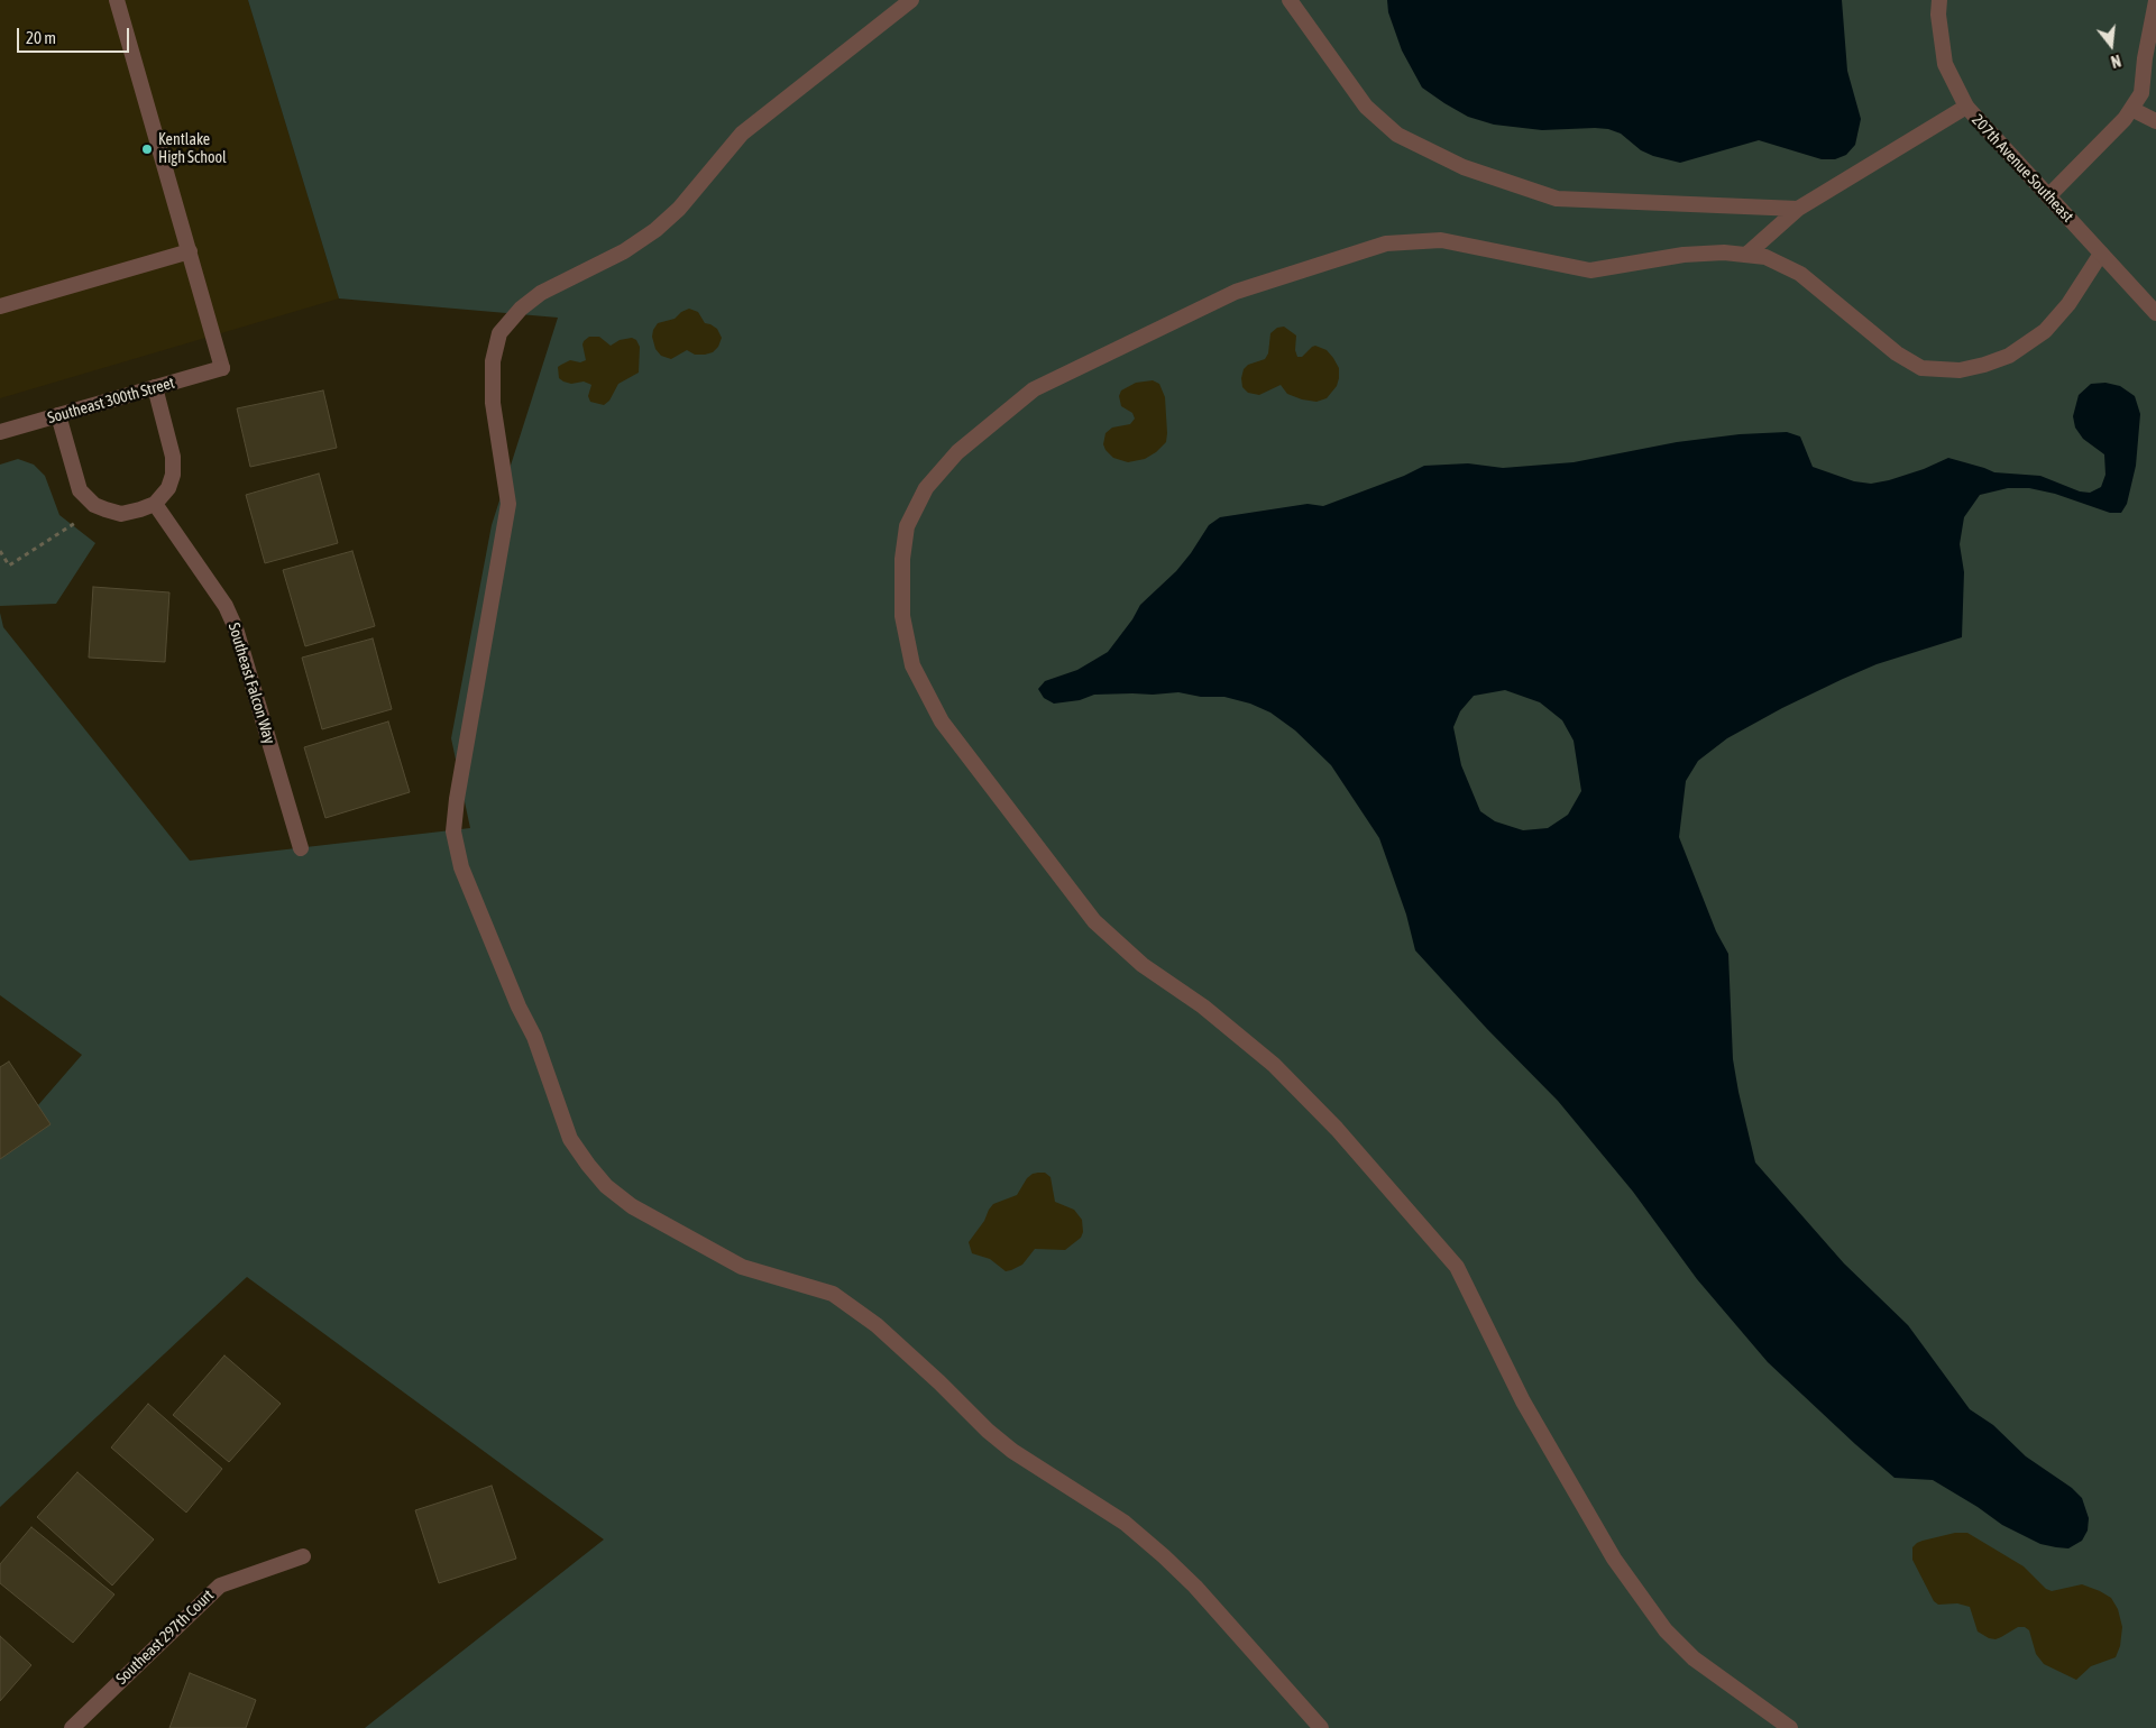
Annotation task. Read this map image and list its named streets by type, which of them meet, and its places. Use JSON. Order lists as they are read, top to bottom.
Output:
{
  "streets": {
    "street": [
      "207th Avenue Southeast",
      "Southeast 300th Street",
      "Southeast Falcon Way",
      "Southeast 297th Court"
    ]
  },
  "crossings": [
    ["Southeast 300th Street", "Southeast Falcon Way"]
  ],
  "places": ["Kentlake High School"],
  "scale_bar": "20 m",
  "north": "bottom"
}
